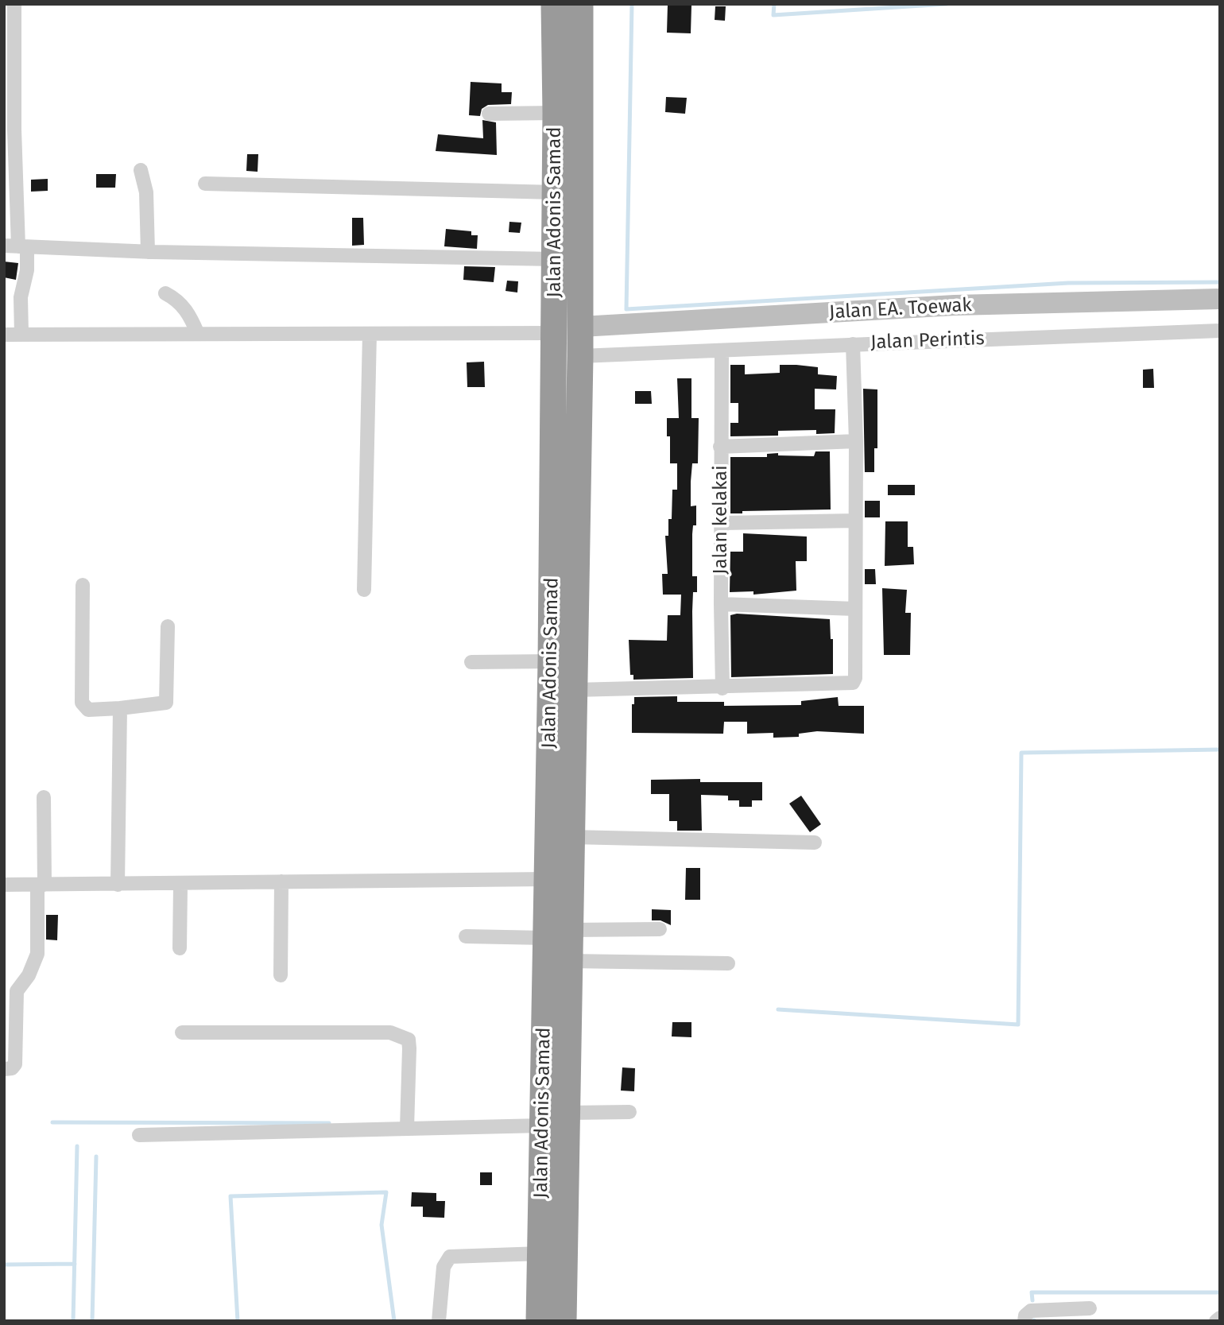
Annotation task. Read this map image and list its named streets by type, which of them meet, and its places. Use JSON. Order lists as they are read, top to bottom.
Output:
{
  "streets": {
    "highway": ["Jalan Adonis Samad"],
    "street": ["Jalan EA. Toewak", "Jalan Perintis", "Jalan kelakai"]
  },
  "crossings": [
    ["Jalan Perintis", "Jalan kelakai"]
  ]
}
